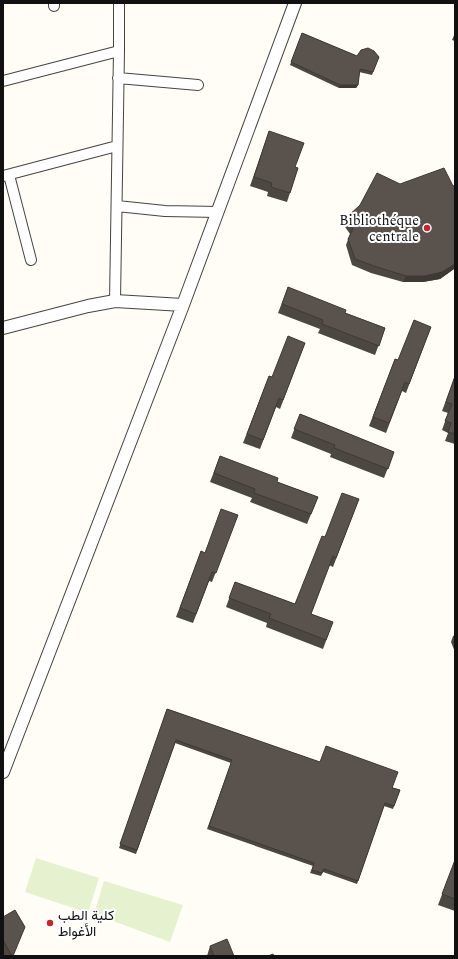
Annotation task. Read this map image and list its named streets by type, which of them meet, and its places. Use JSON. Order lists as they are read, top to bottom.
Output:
{
  "places": ["Bibliothéque centrale", "كلية الطب الأغواط"]
}
